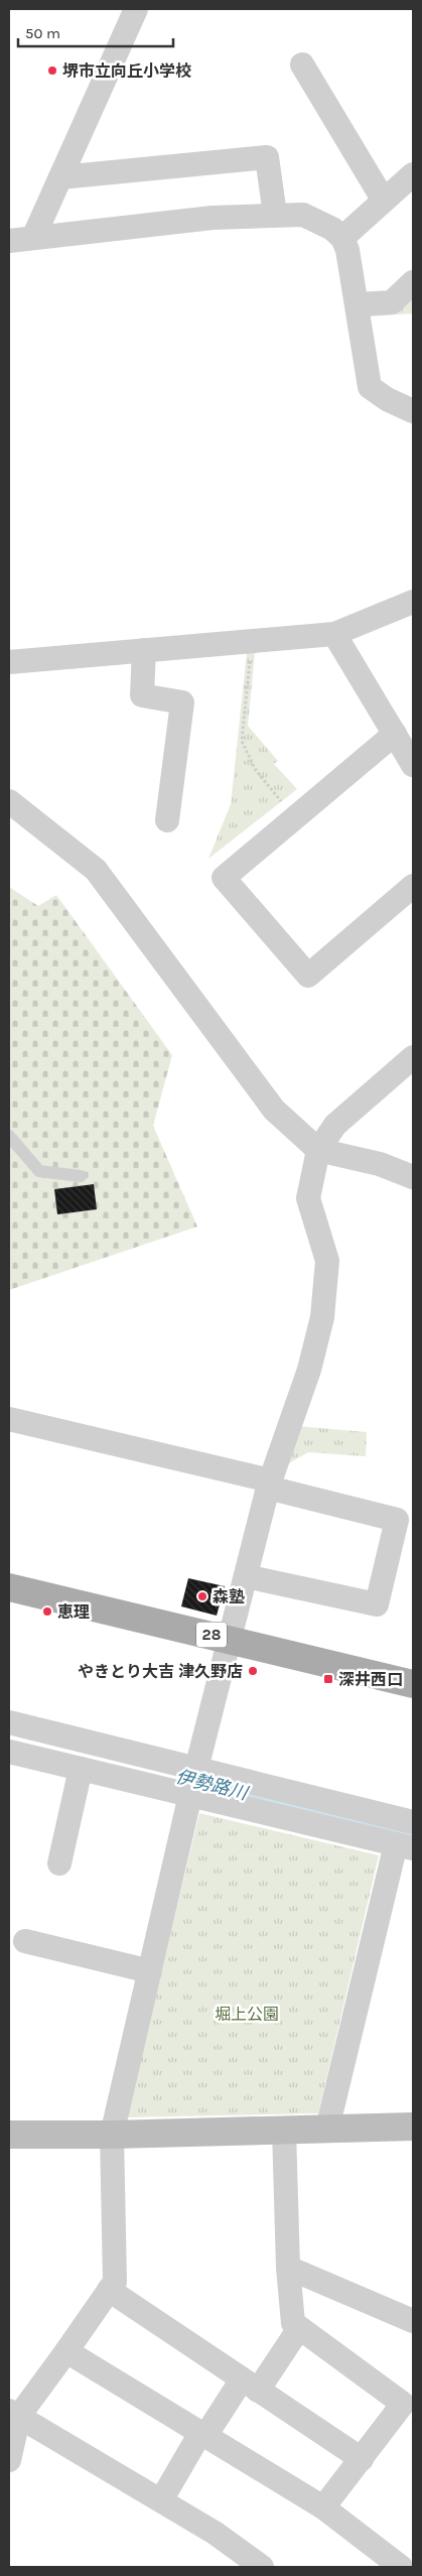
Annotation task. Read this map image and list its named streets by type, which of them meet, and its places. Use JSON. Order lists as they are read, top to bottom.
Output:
{
  "streets": {
    "main road": ["28"]
  },
  "water": ["伊勢路川"],
  "parks": ["堀上公園"],
  "places": {
    "other": [
      "堺市立向丘小学校",
      "森塾",
      "恵理",
      "やきとり大吉 津久野店"
    ],
    "transit": ["深井西口"]
  },
  "scale_bar": "50 m"
}
